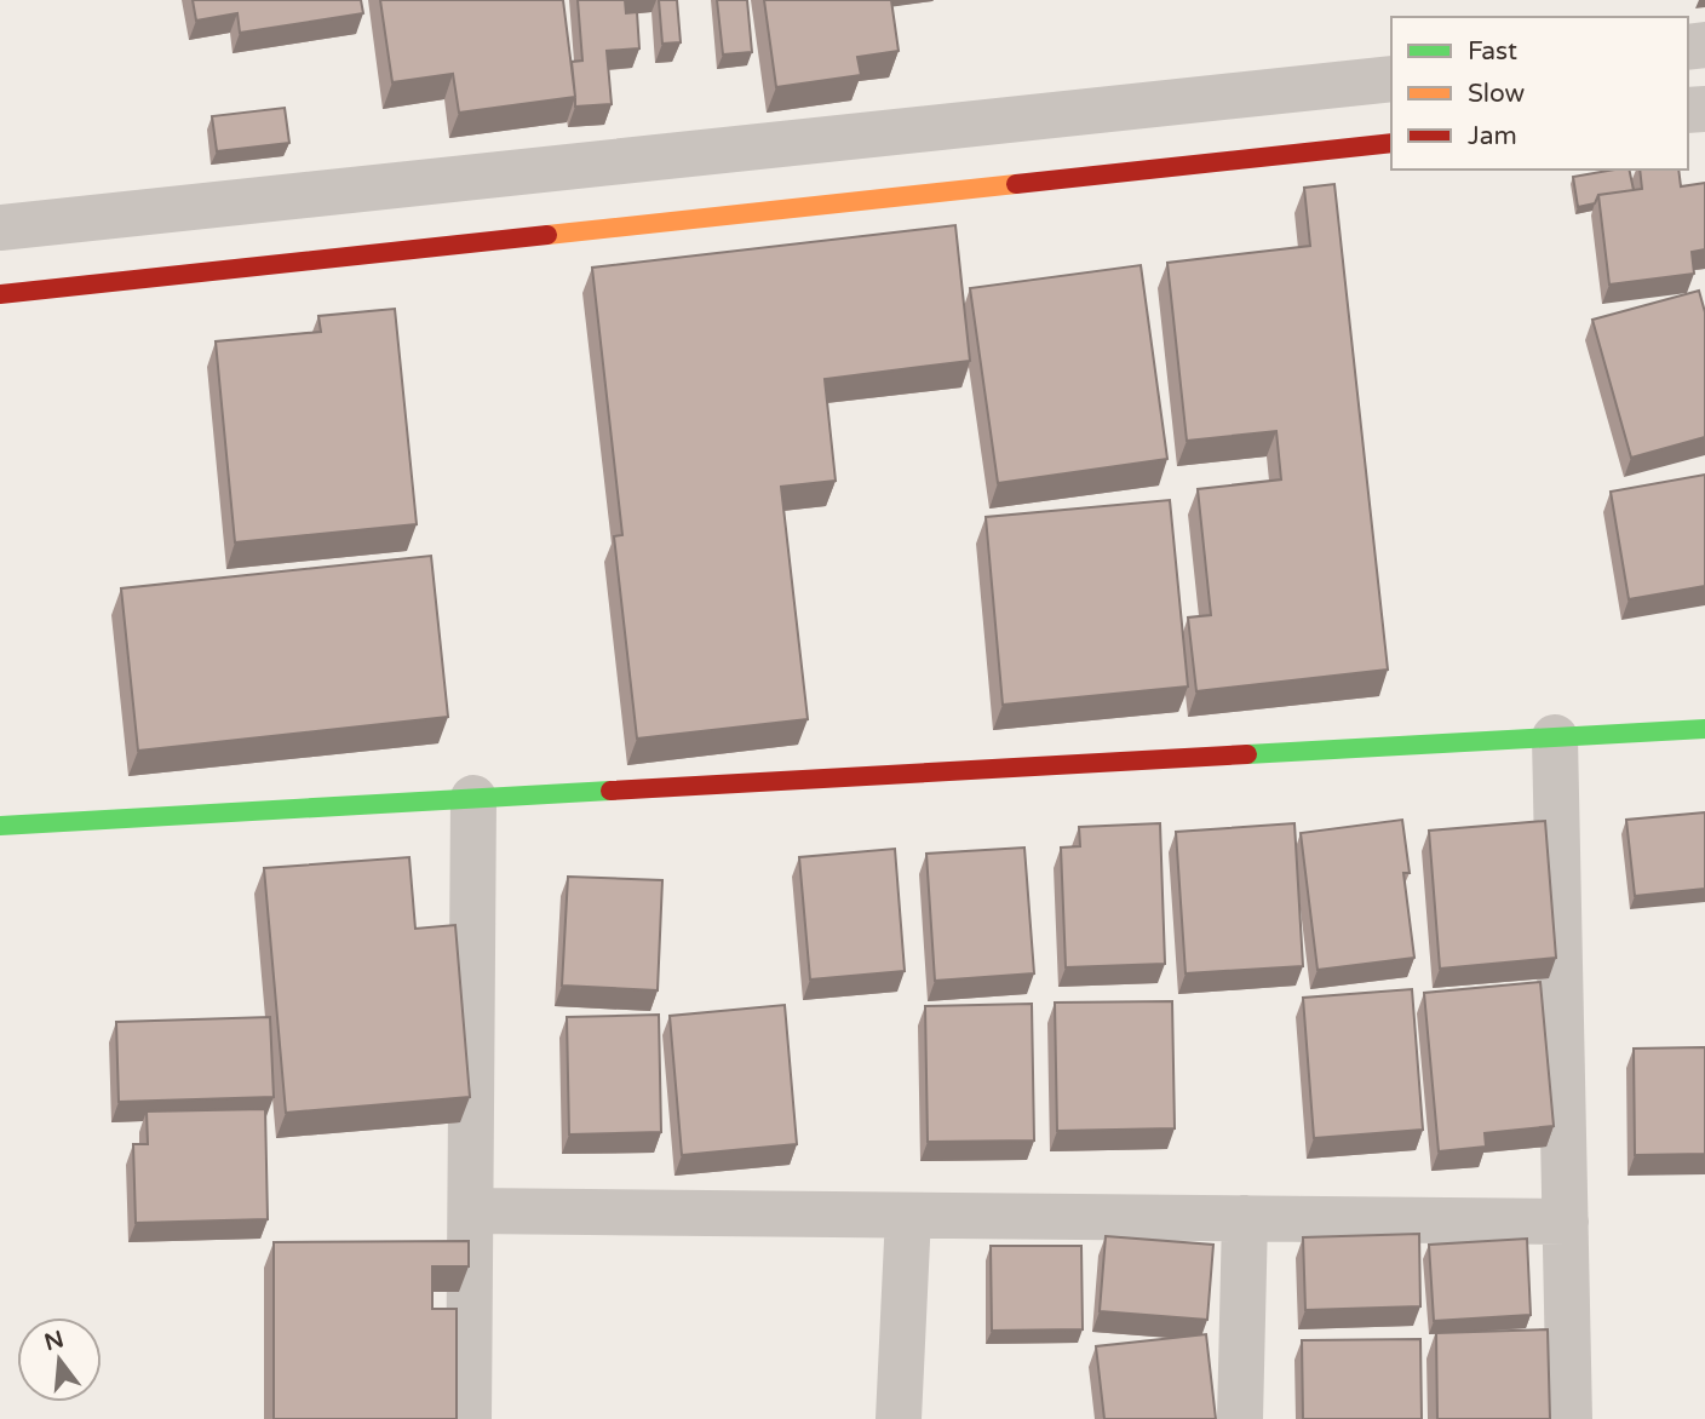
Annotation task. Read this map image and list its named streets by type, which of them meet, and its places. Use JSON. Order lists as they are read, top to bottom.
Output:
{
  "legend": ["Fast", "Slow", "Jam"],
  "north": "top"
}
